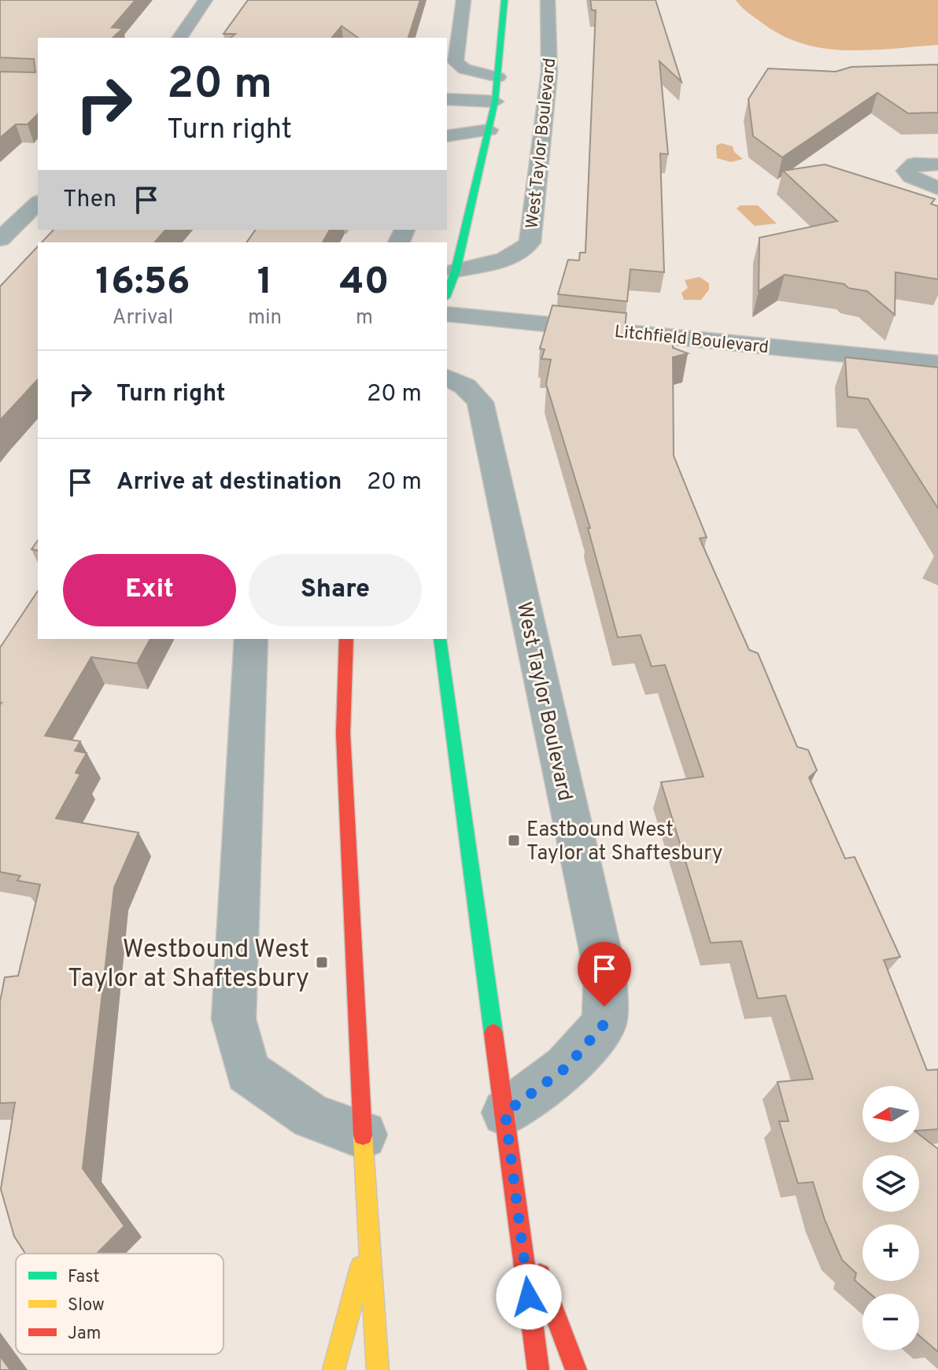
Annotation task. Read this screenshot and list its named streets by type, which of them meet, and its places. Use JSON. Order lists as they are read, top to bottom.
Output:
{
  "streets": {
    "street": ["West Taylor Boulevard", "Litchfield Boulevard"]
  },
  "places": {
    "transit": ["Eastbound West Taylor at Shaftesbury", "Westbound West Taylor at Shaftesbury"]
  },
  "legend": ["Fast", "Slow", "Jam"],
  "north": "left",
  "page": {
    "turn": ["20 m", "Turn right"],
    "then": "Then",
    "eta": [
      "16:56",
      "Arrival",
      "1",
      "min",
      "40",
      "m"
    ],
    "list": [
      {
        "name": "Turn right",
        "value": "20 m"
      },
      {
        "name": "Arrive at destination",
        "value": "20 m"
      }
    ],
    "buttons": ["Exit", "Share"],
    "map_buttons": ["+", "−"]
  }
}
